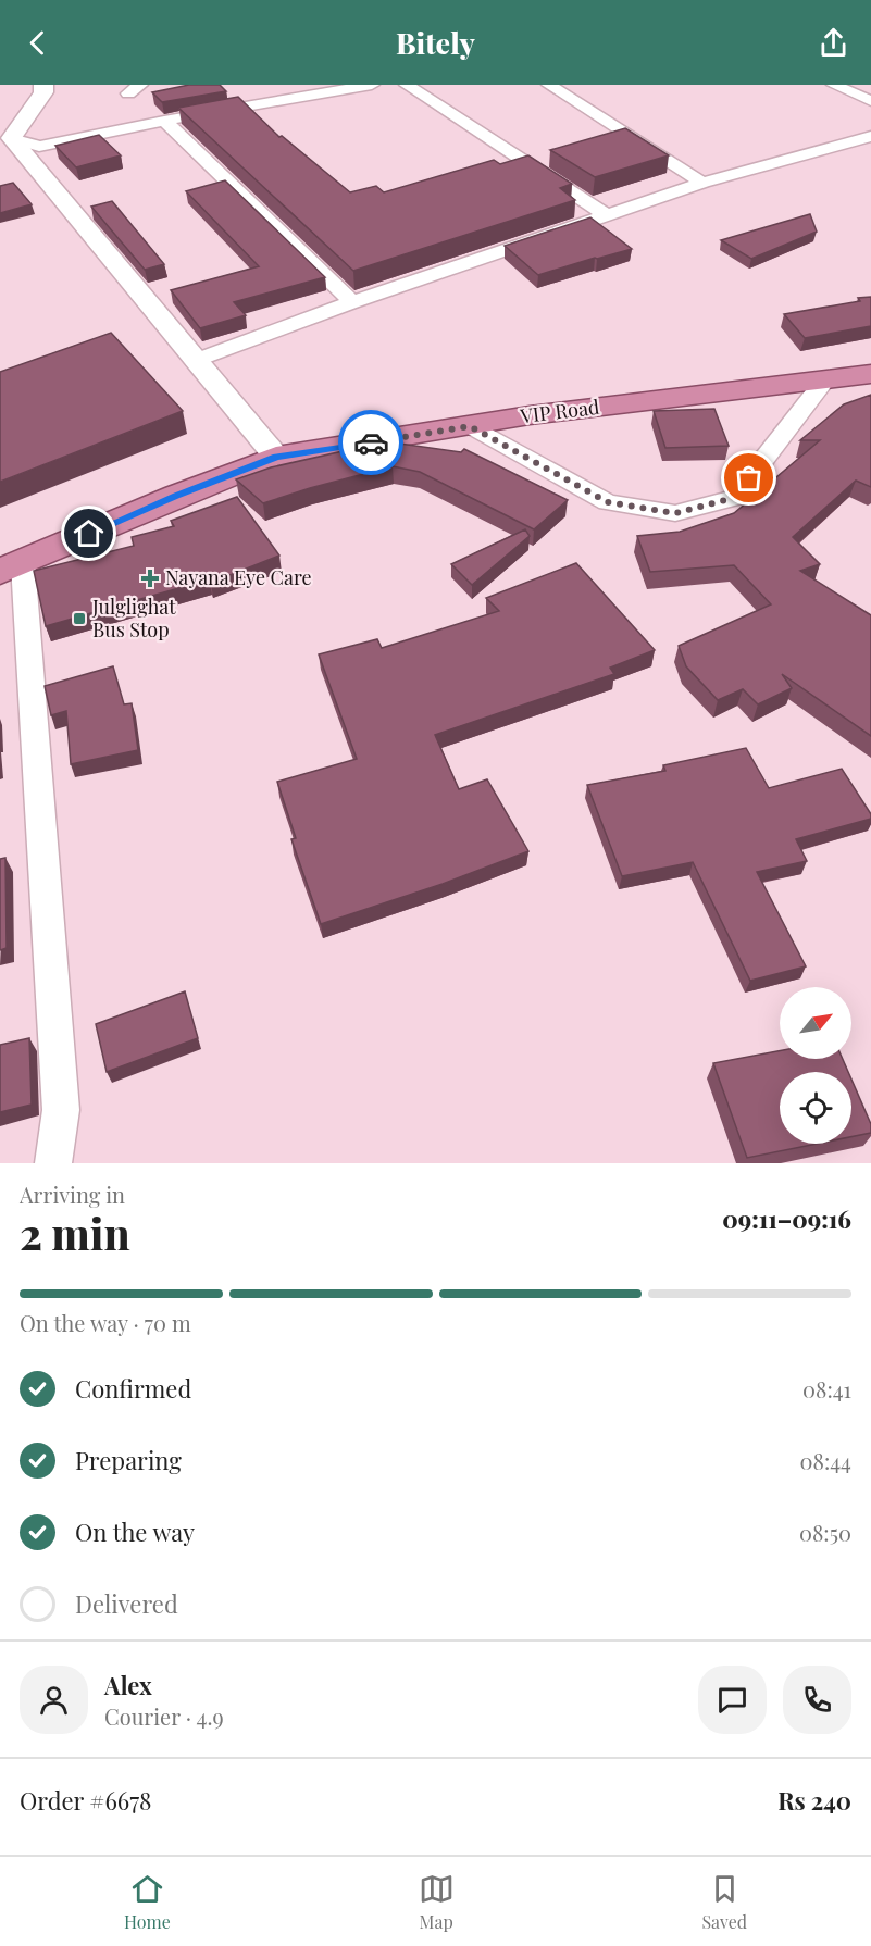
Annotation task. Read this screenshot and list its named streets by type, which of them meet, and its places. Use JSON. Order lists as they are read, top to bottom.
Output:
{
  "streets": {
    "highway": ["VIP Road"]
  },
  "places": {
    "health": ["Nayana Eye Care"],
    "transit": ["Julglighat Bus Stop"]
  },
  "north": "top right",
  "page": {
    "header": "Bitely",
    "heading": ["2 min", "Arriving in", "09:11–09:16"],
    "panel": [
      "Alex",
      "Courier · 4.9",
      "Order #6678",
      "Rs 240"
    ],
    "bar": "On the way · 70 m",
    "list": [
      ["Confirmed", "08:41"],
      ["Preparing", "08:44"],
      ["On the way", "08:50"],
      "Delivered"
    ],
    "tabs": ["Home", "Map", "Saved"]
  }
}
